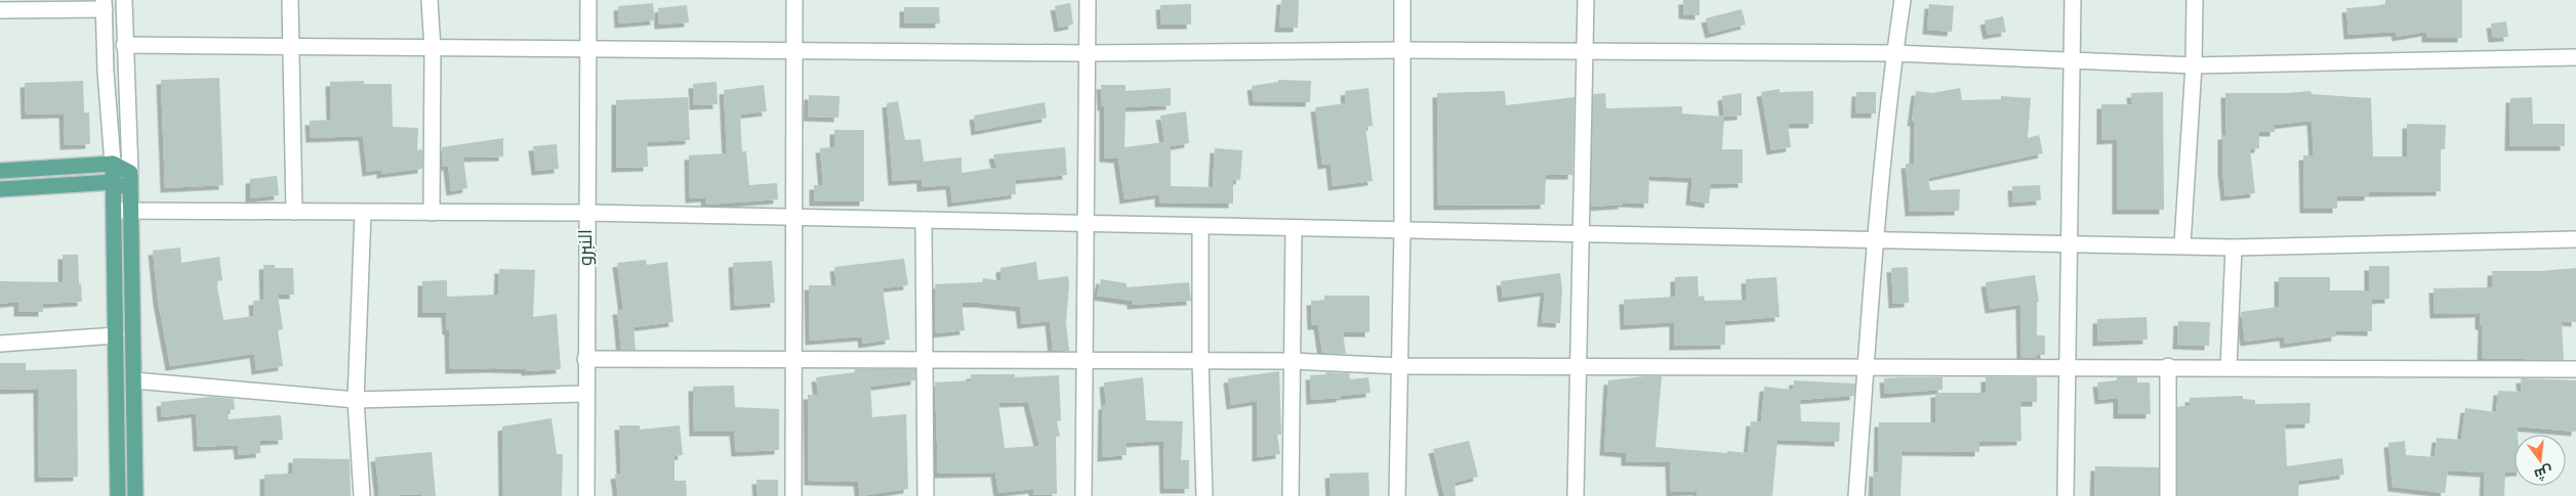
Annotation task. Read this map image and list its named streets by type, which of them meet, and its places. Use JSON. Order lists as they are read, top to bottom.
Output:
{
  "streets": {
    "street": ["النبرو"]
  },
  "north": "bottom"
}
